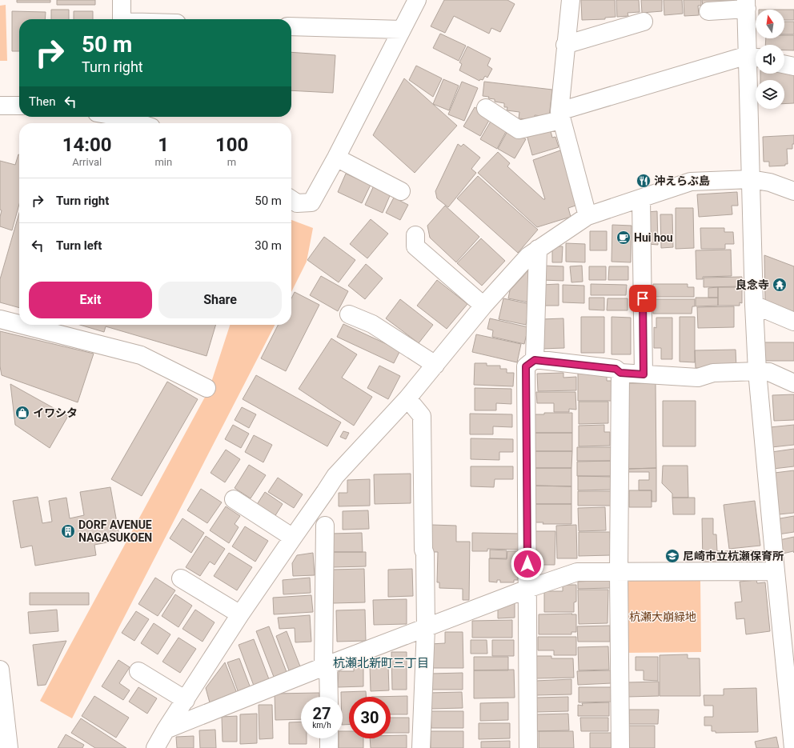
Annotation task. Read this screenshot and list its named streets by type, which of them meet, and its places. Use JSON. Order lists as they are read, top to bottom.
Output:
{
  "districts": ["杭瀬北新町三丁目"],
  "parks": ["杭瀬大崩緑地"],
  "places": {
    "restaurant": ["沖えらぶ島"],
    "cafe": ["Hui hou"],
    "temple": ["良念寺"],
    "shop": ["イワシタ"],
    "building": ["DORF AVENUE NAGASUKOEN"],
    "school or university": ["尼崎市立杭瀬保育所"]
  },
  "north": "top",
  "page": {
    "turn": ["50 m", "Turn right"],
    "then": "Then",
    "eta": [
      "14:00",
      "Arrival",
      "1",
      "min",
      "100",
      "m"
    ],
    "list": [
      {
        "name": "Turn right",
        "value": "50 m"
      },
      {
        "name": "Turn left",
        "value": "30 m"
      }
    ],
    "buttons": ["Exit", "Share"],
    "speed": "27 km/h",
    "limit": "30"
  }
}
